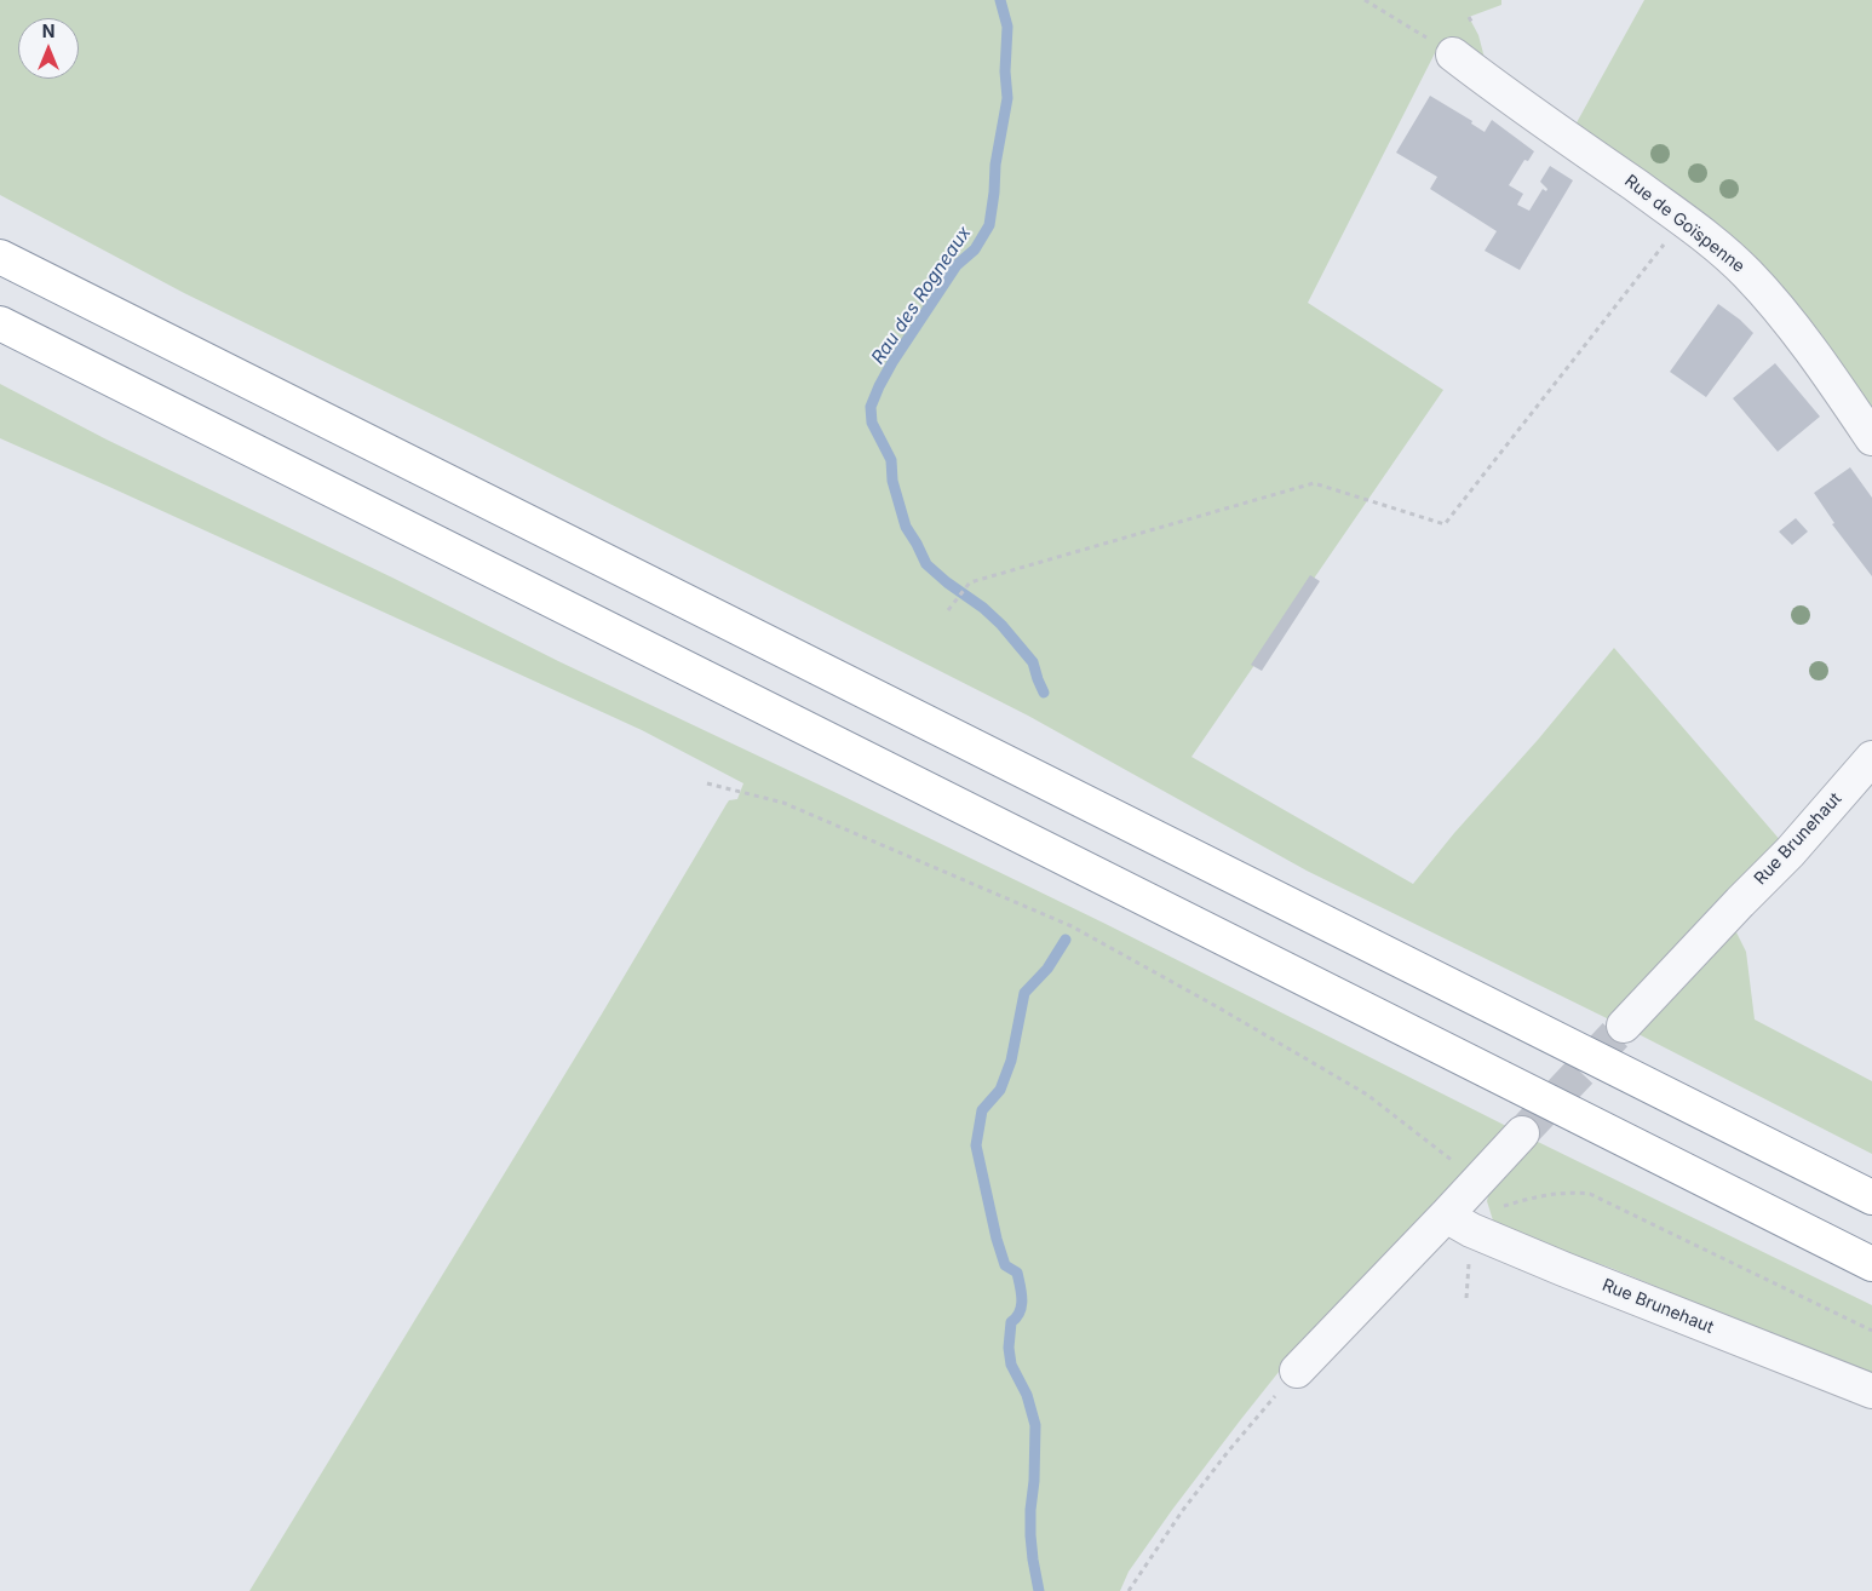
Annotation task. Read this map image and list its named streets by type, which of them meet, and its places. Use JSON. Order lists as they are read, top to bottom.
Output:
{
  "streets": {
    "street": ["Rue de Goïspenne", "Rue Brunehaut"]
  },
  "water": ["Rau des Rogneaux"],
  "north": "top"
}
